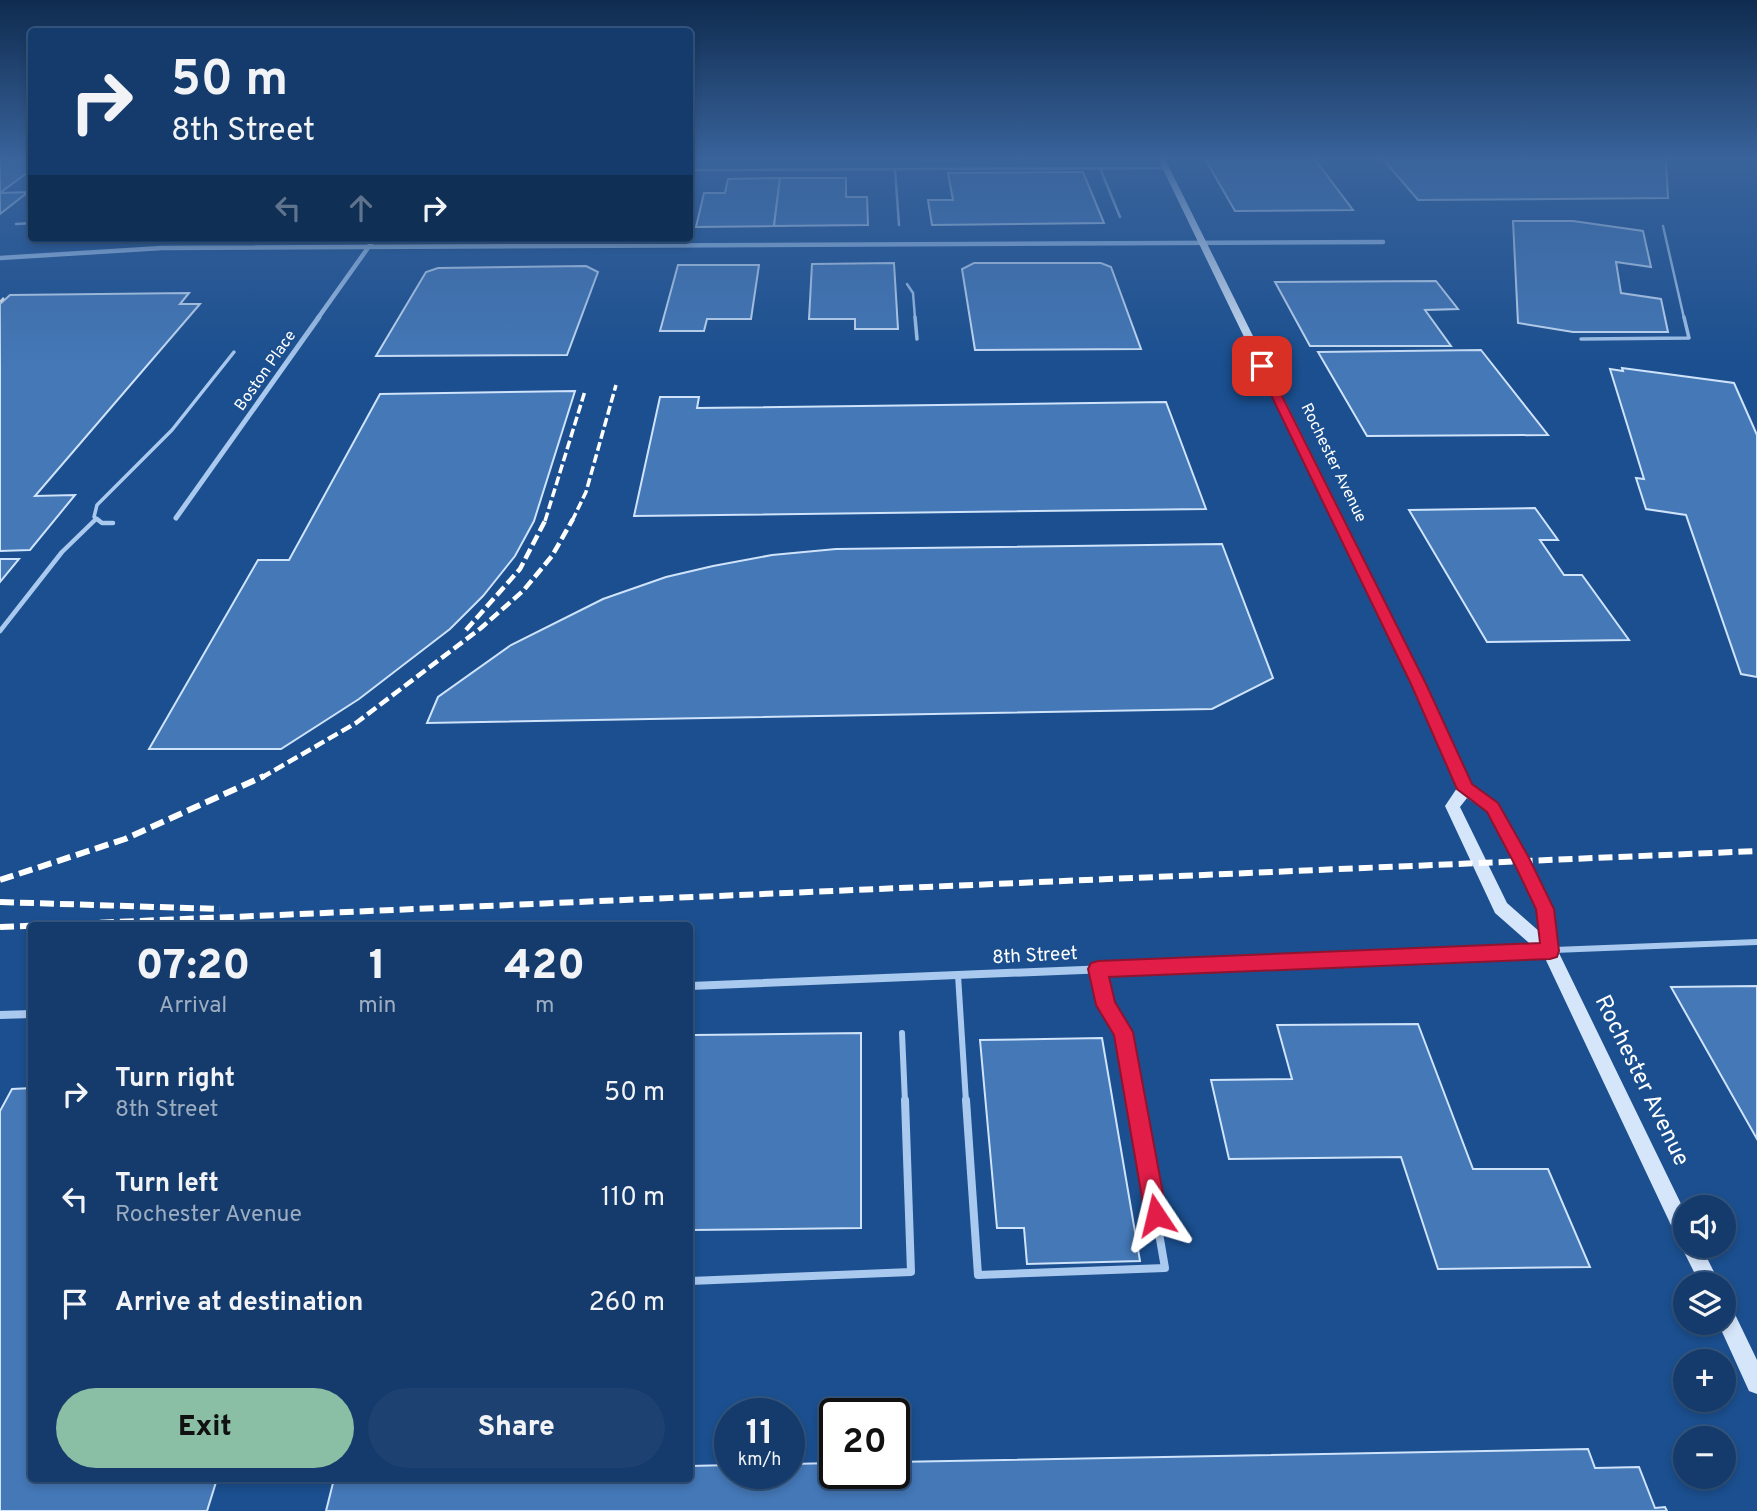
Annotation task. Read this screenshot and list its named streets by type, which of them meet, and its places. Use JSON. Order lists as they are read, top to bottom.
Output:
{
  "streets": {
    "main road": ["Rochester Avenue"],
    "street": ["Boston Place", "8th Street"]
  },
  "crossings": [
    ["Rochester Avenue", "8th Street"]
  ],
  "page": {
    "turn": ["50 m", "8th Street"],
    "eta": [
      "07:20",
      "Arrival",
      "1",
      "min",
      "420",
      "m"
    ],
    "list": [
      {
        "name": "Turn right",
        "note": "8th Street",
        "value": "50 m"
      },
      {
        "name": "Turn left",
        "note": "Rochester Avenue",
        "value": "110 m"
      },
      {
        "name": "Arrive at destination",
        "value": "260 m"
      }
    ],
    "map_buttons": ["+", "−"],
    "buttons": ["Exit", "Share"],
    "speed": "11 km/h",
    "limit": "20"
  }
}
